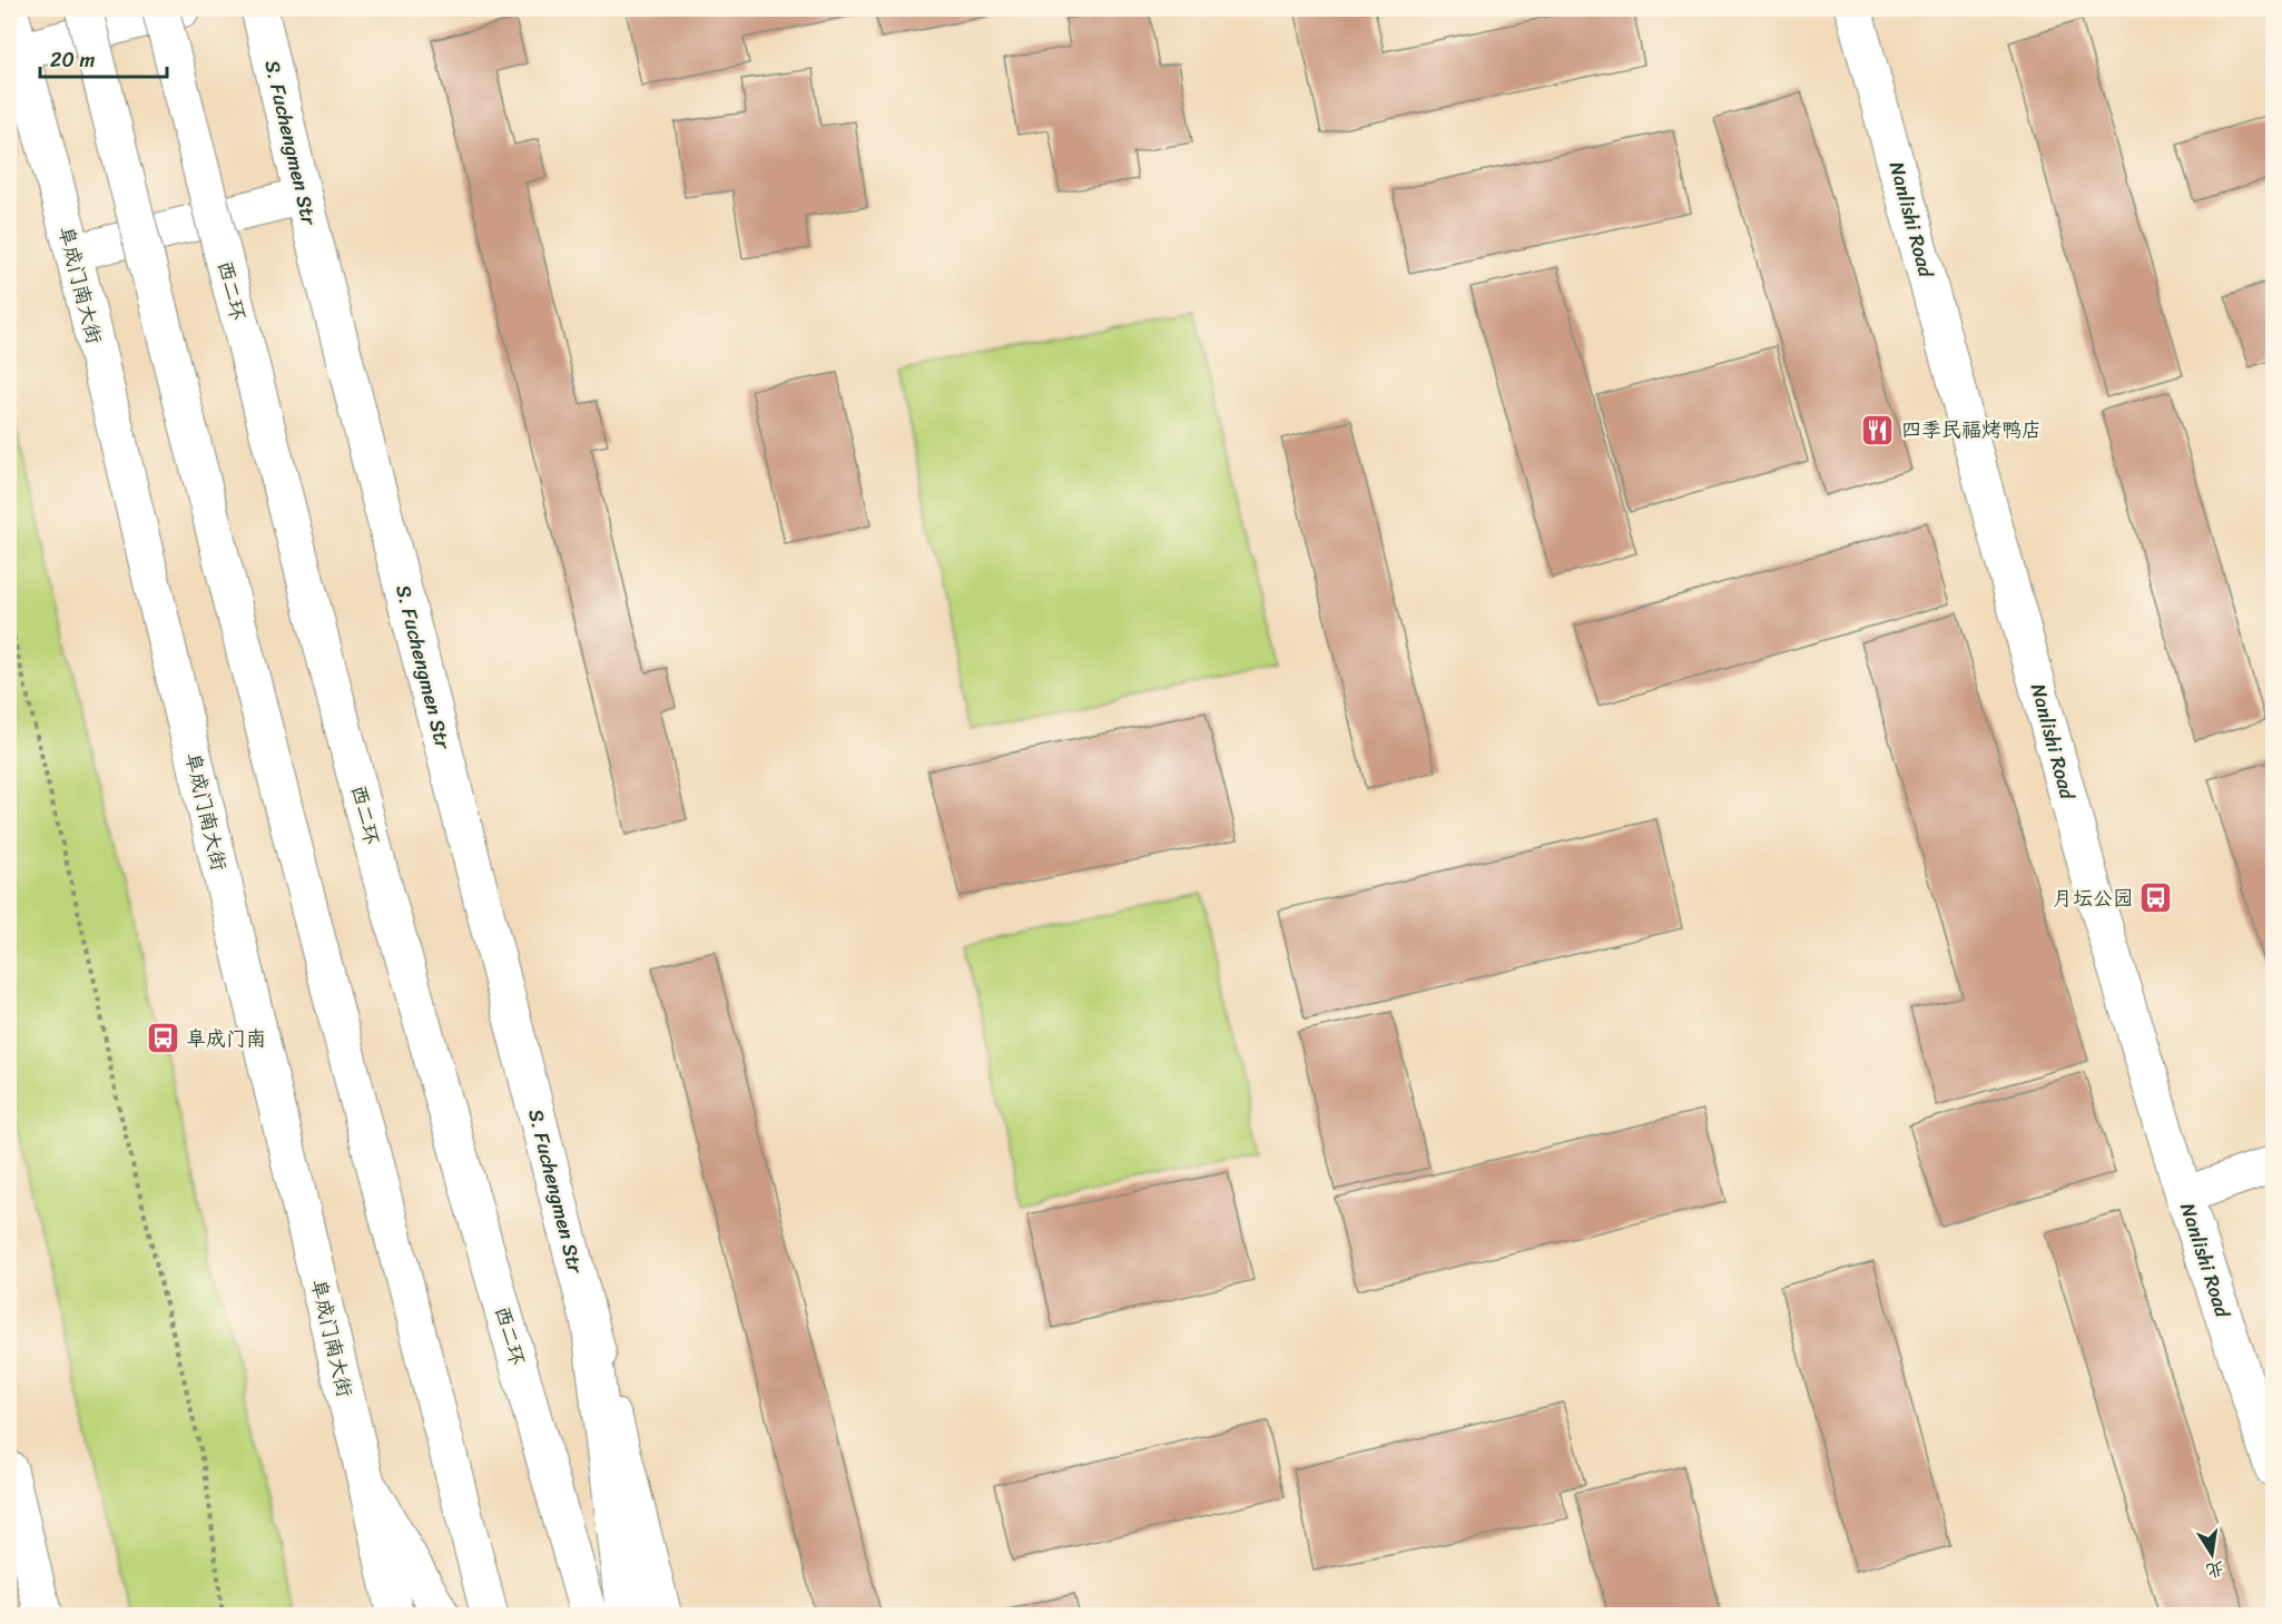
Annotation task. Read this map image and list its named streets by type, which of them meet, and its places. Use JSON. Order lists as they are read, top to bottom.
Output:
{
  "streets": {
    "main road": [
      "S. Fuchengmen Str",
      "Nanlishi Road",
      "阜成门南大街",
      "西二环"
    ]
  },
  "places": {
    "restaurant": ["四季民福烤鸭店"],
    "bus stop": ["月坛公园", "阜成门南"]
  },
  "scale_bar": "20 m",
  "north": "bottom"
}
